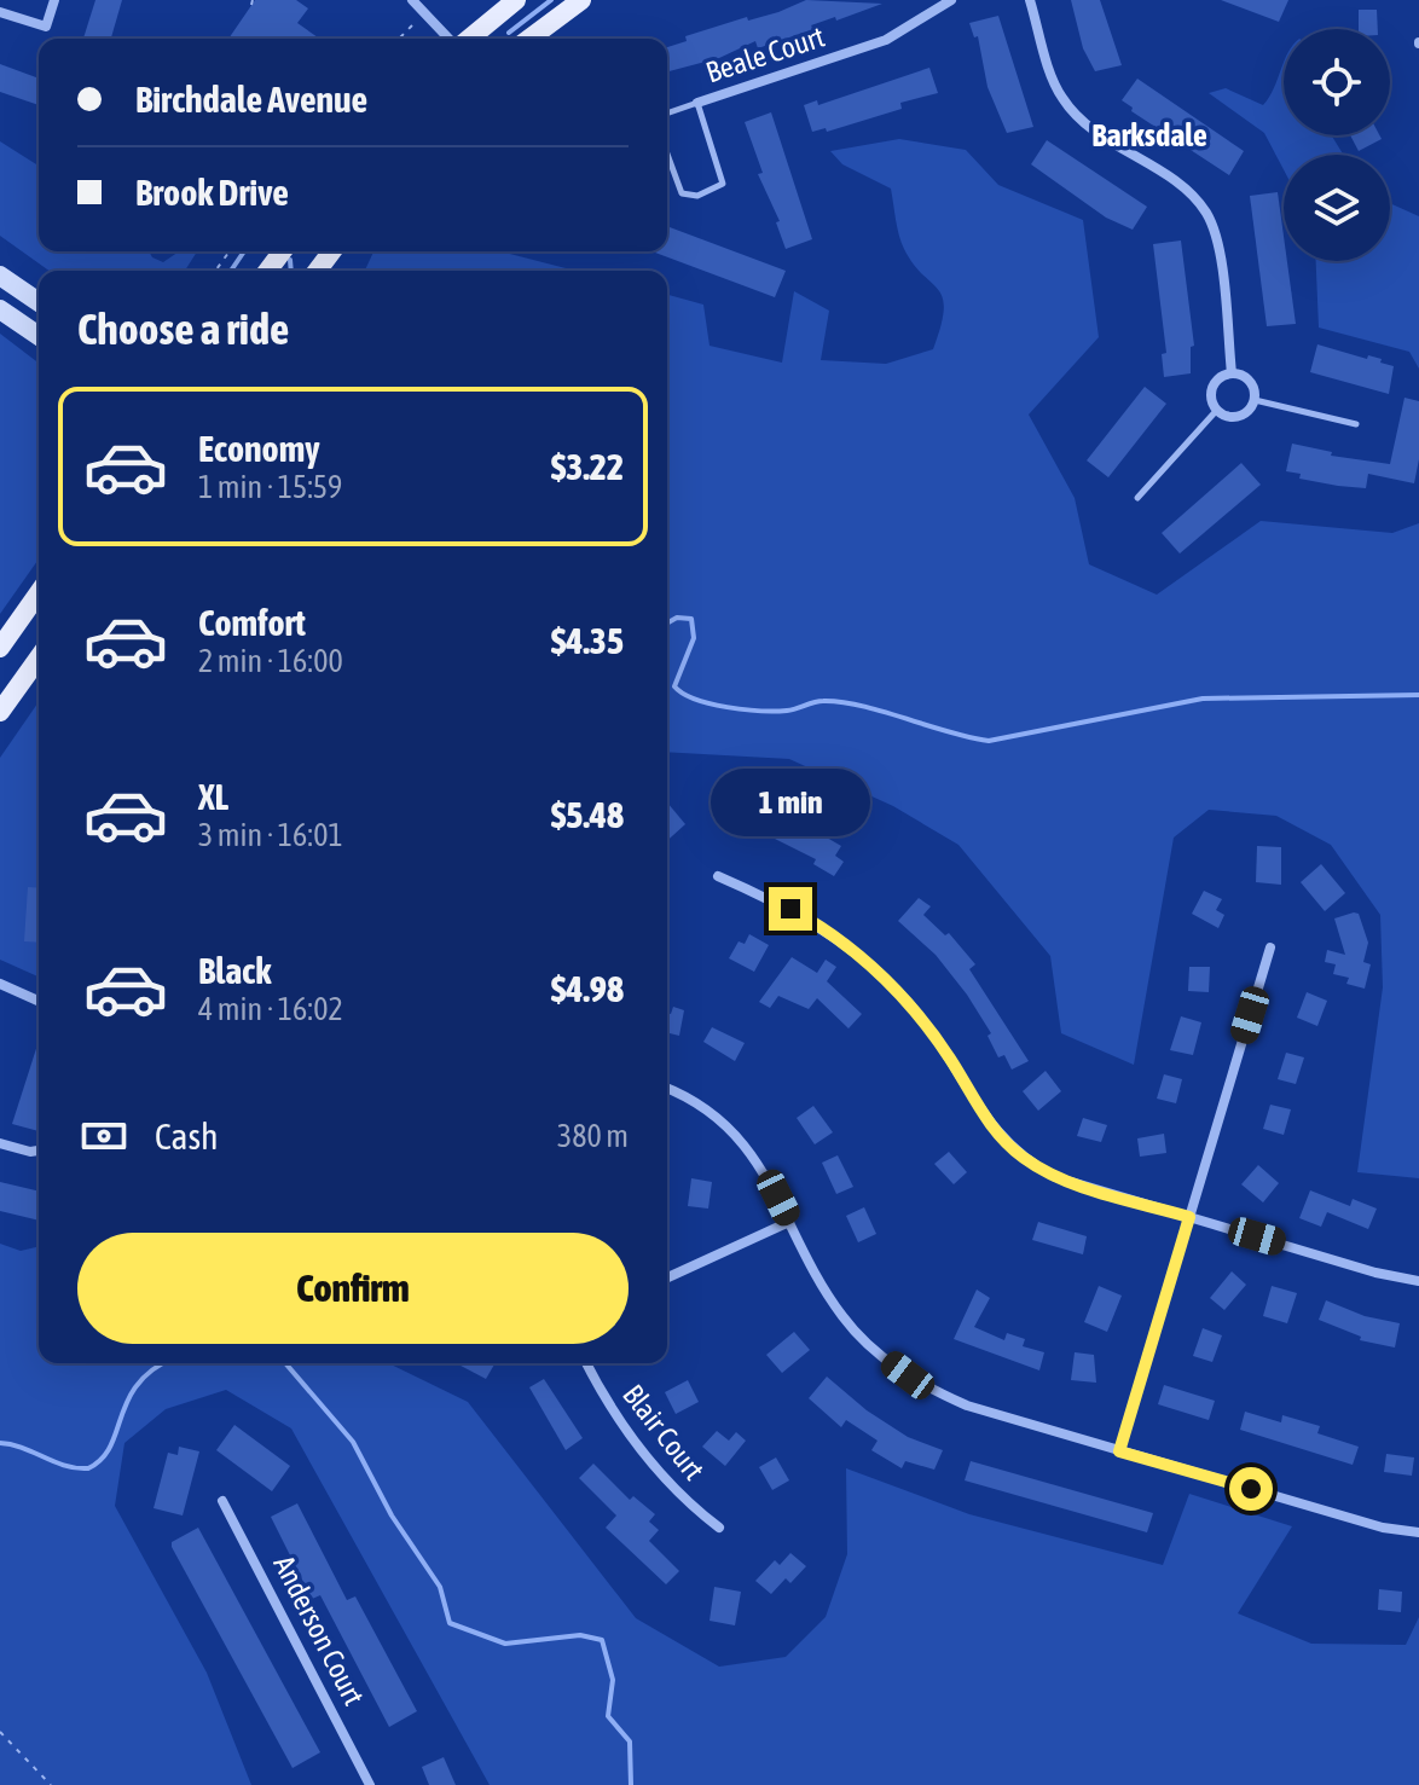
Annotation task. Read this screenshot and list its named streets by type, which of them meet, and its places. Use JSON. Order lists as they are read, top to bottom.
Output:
{
  "streets": {
    "street": ["Beale Court", "Blair Court", "Anderson Court"]
  },
  "districts": ["Barksdale"],
  "page": {
    "banner": ["Birchdale Avenue", "Brook Drive"],
    "heading": "Choose a ride",
    "list": [
      {
        "name": "Economy",
        "note": "1 min · 15:59",
        "value": "$3.22"
      },
      {
        "name": "Comfort",
        "note": "2 min · 16:00",
        "value": "$4.35"
      },
      {
        "name": "XL",
        "note": "3 min · 16:01",
        "value": "$5.48"
      },
      {
        "name": "Black",
        "note": "4 min · 16:02",
        "value": "$4.98"
      }
    ],
    "bubble": "1 min",
    "pay": ["Cash", "380 m"],
    "buttons": "Confirm"
  }
}
